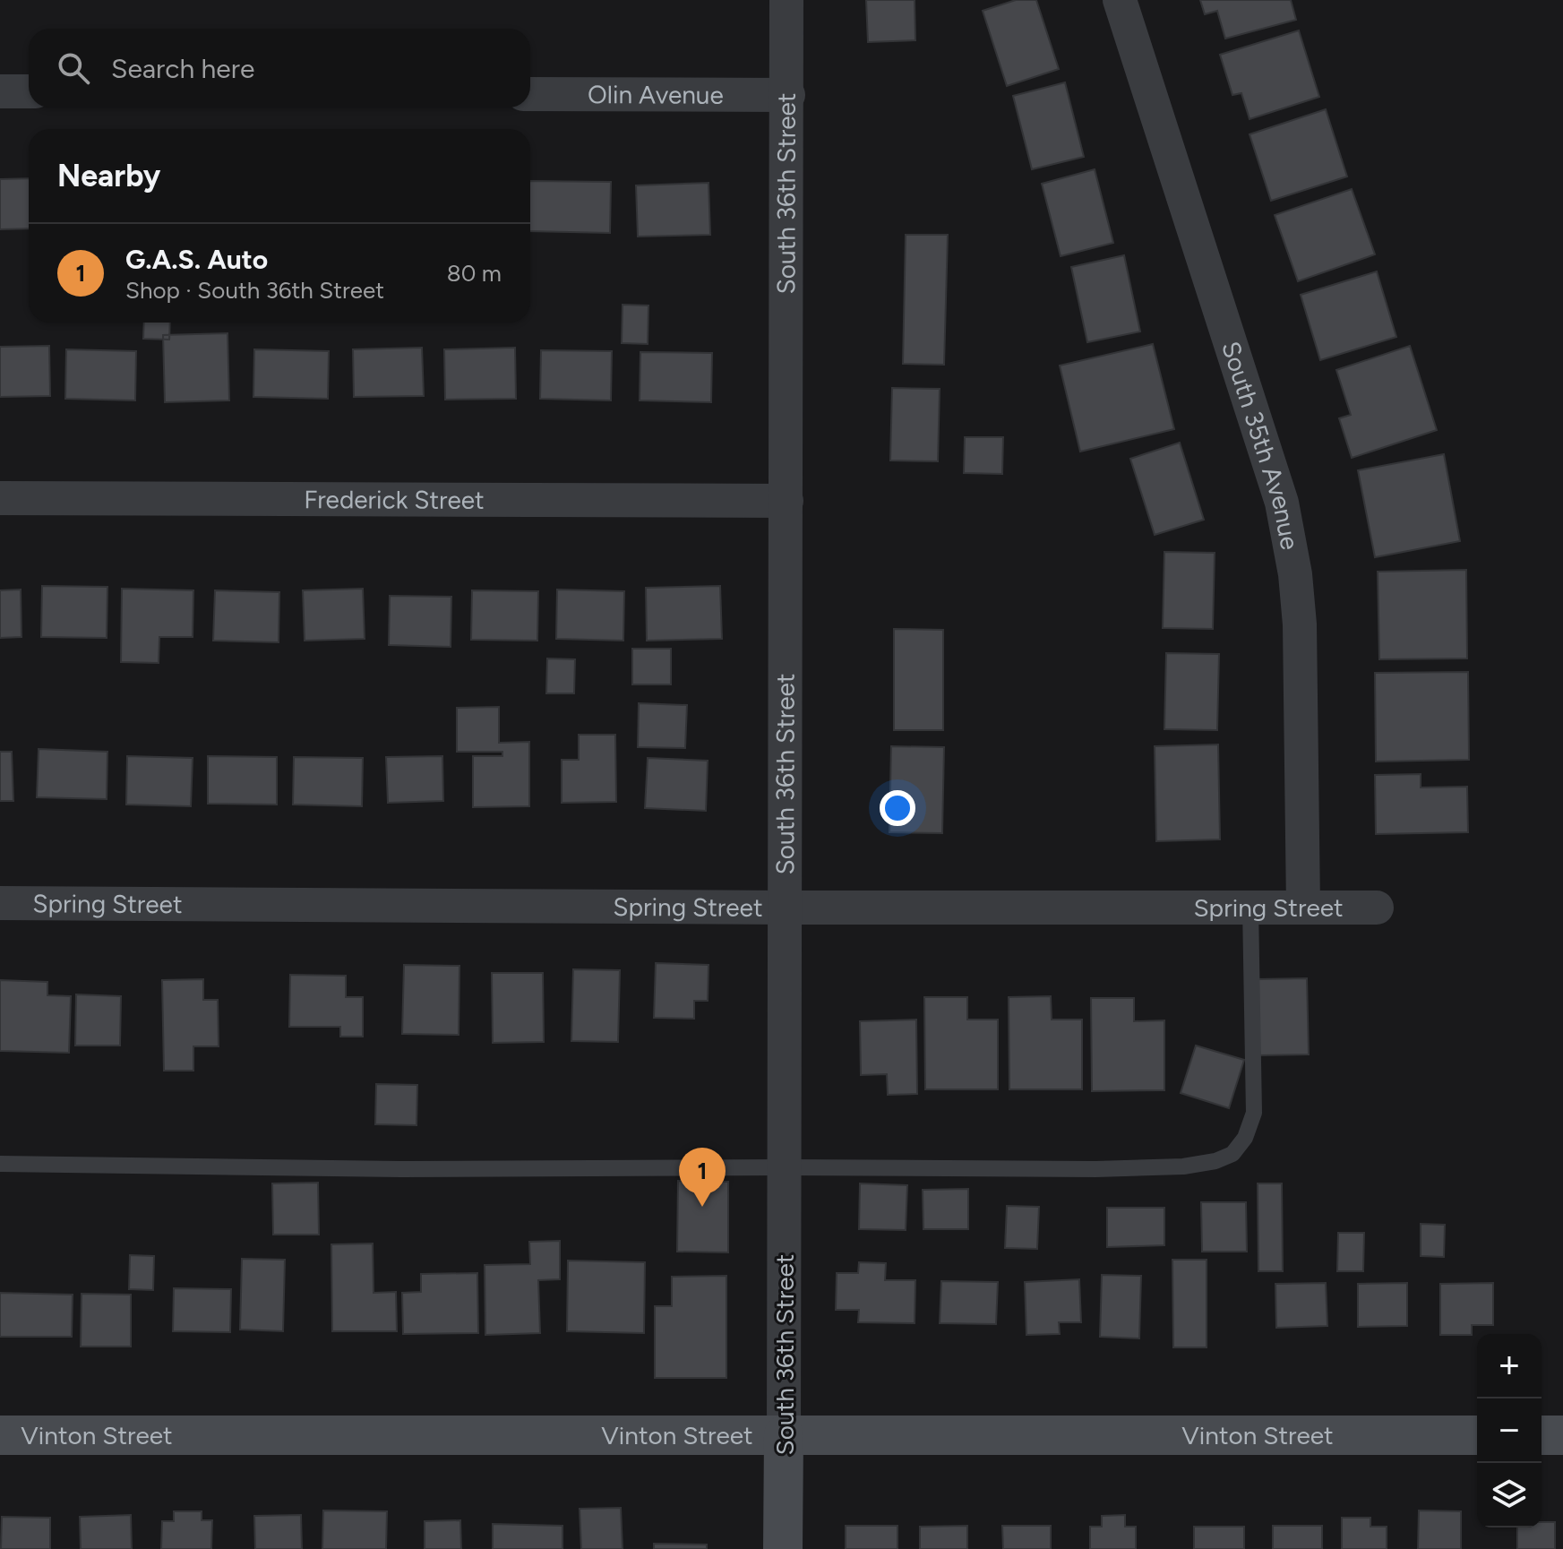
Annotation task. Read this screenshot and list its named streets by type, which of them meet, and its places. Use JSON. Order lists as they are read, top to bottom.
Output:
{
  "streets": {
    "street": [
      "Olin Avenue",
      "South 36th Street",
      "South 35th Avenue",
      "Frederick Street",
      "Spring Street",
      "Vinton Street"
    ]
  },
  "crossings": [
    ["Olin Avenue", "South 36th Street"],
    ["South 36th Street", "Frederick Street"],
    ["South 36th Street", "Spring Street"],
    ["South 36th Street", "Vinton Street"],
    ["South 35th Avenue", "Spring Street"]
  ],
  "page": {
    "search": "Search here",
    "heading": "Nearby",
    "list": [
      {
        "mark": "1",
        "name": "G.A.S. Auto",
        "note": "Shop · South 36th Street",
        "value": "80 m"
      }
    ],
    "pins": "1",
    "map_buttons": ["+", "−"]
  }
}
